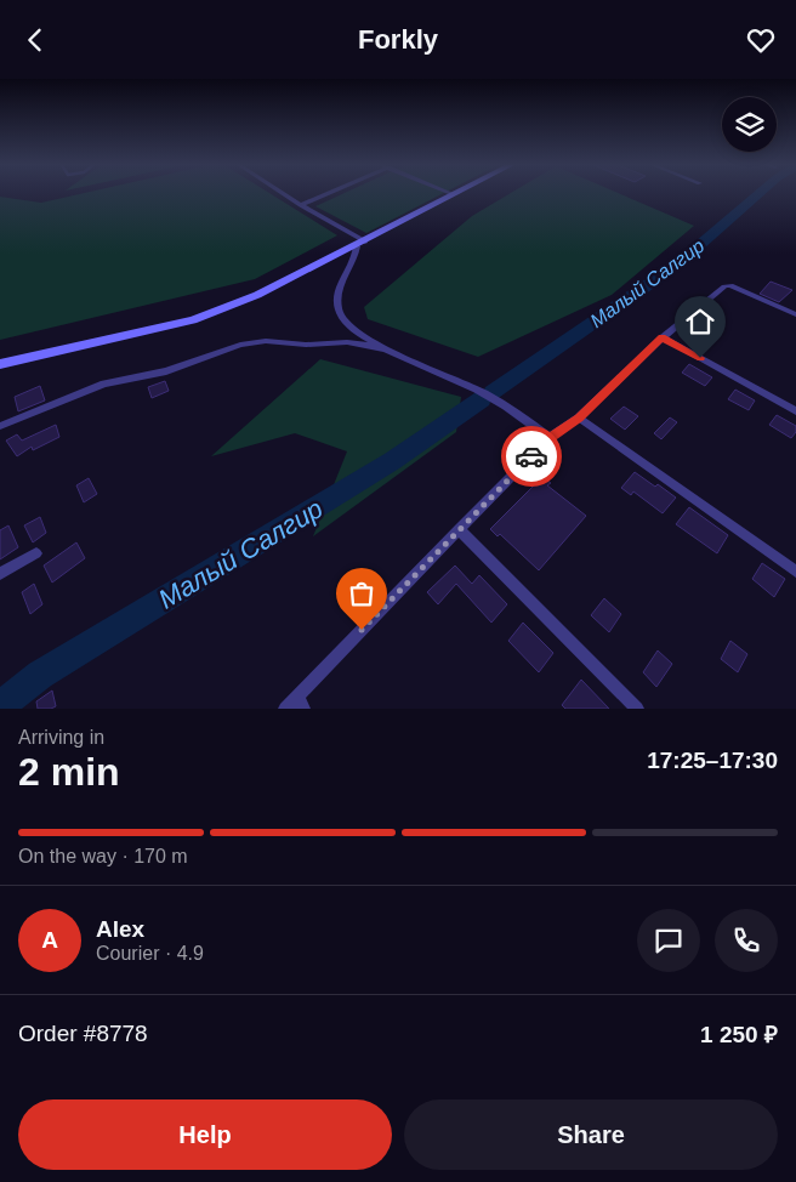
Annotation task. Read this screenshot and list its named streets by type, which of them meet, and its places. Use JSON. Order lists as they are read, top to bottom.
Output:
{
  "water": ["Малый Салгир"],
  "page": {
    "header": "Forkly",
    "heading": ["2 min", "Arriving in", "17:25–17:30"],
    "panel": [
      "Alex",
      "Courier · 4.9",
      "Order #8778",
      "1 250 ₽"
    ],
    "bar": "On the way · 170 m",
    "round": "A",
    "buttons": ["Help", "Share"]
  }
}
